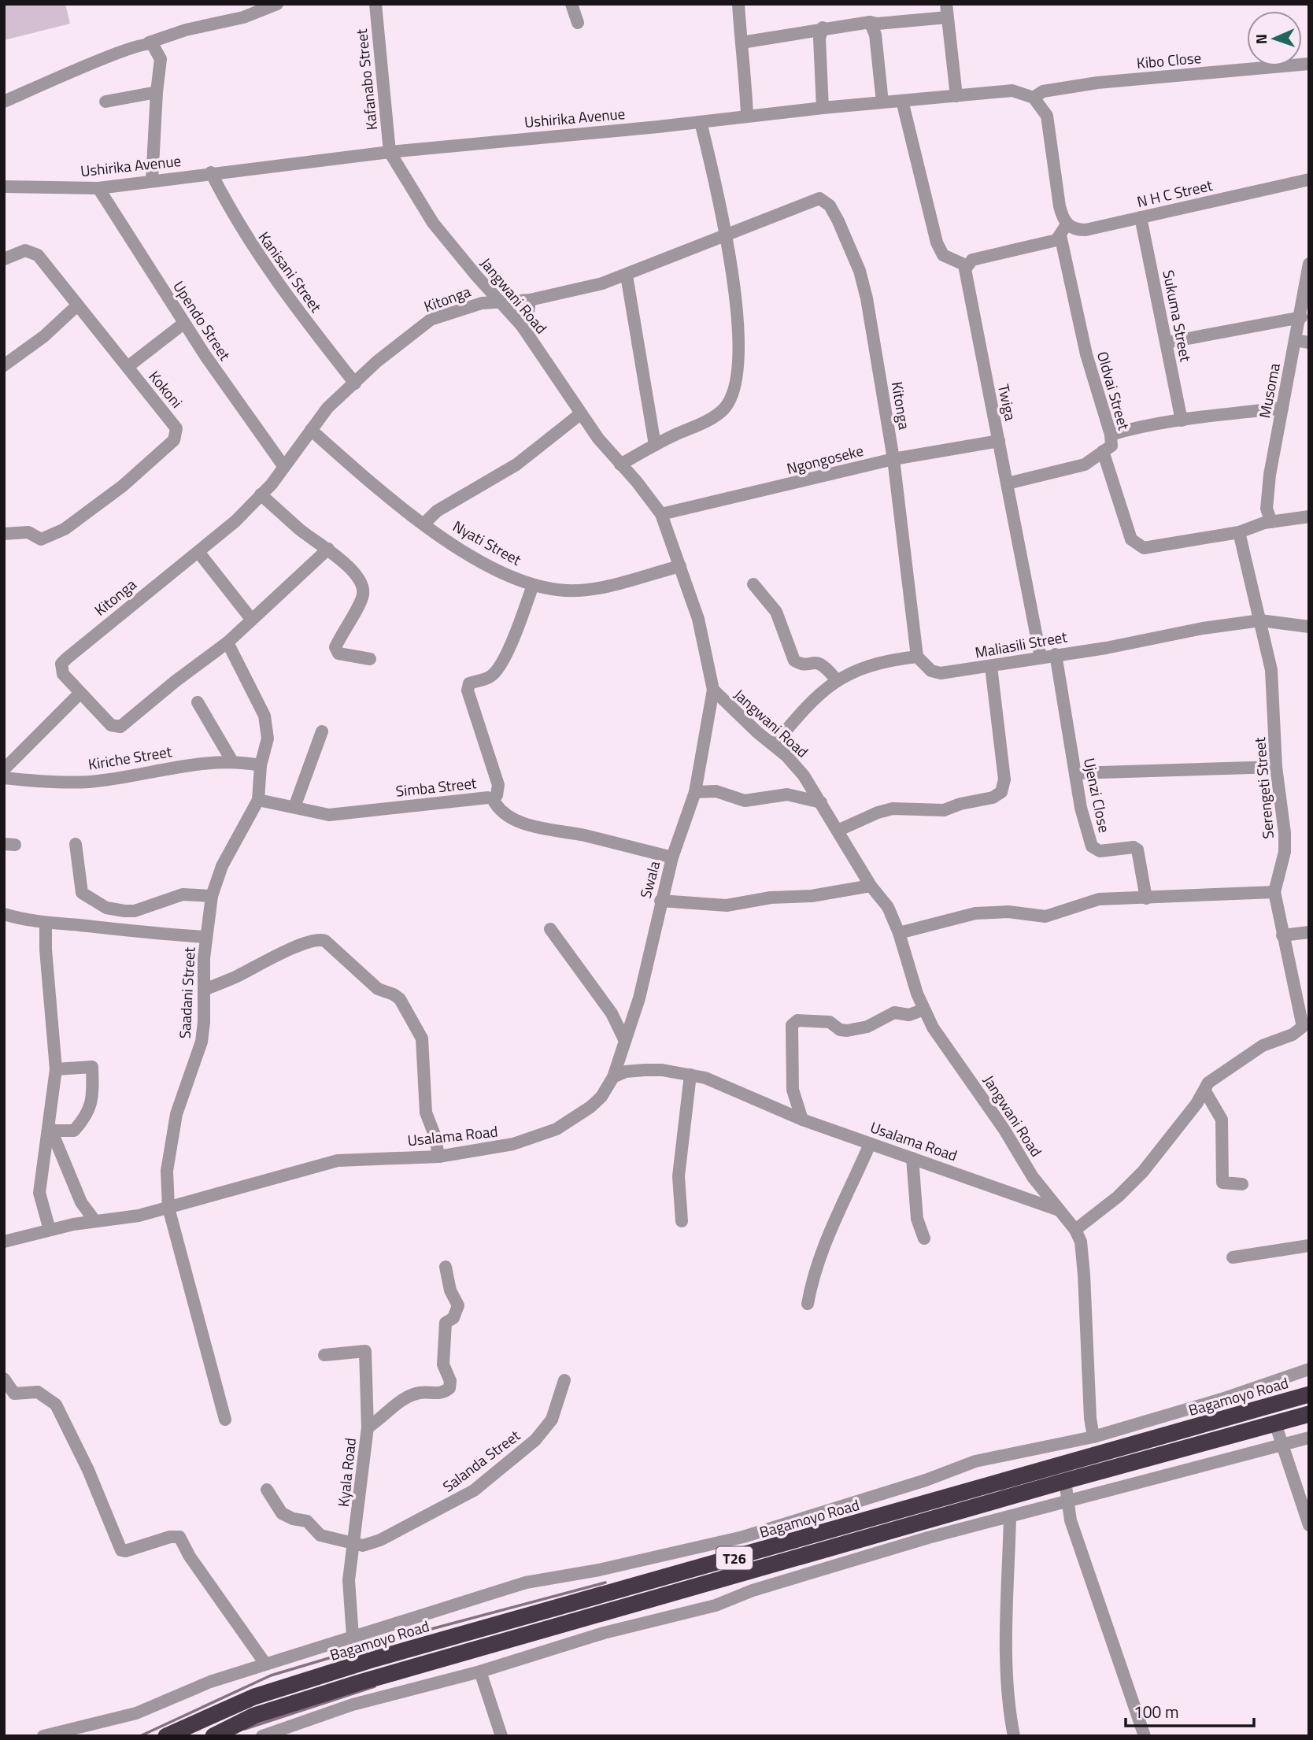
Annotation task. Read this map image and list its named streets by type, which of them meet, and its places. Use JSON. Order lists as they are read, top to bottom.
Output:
{
  "streets": {
    "highway": ["Bagamoyo Road", "T26"],
    "street": [
      "Kibo Close",
      "Kafanabo Street",
      "Ushirika Avenue",
      "N H C Street",
      "Kanisani Street",
      "Jangwani Road",
      "Kitonga",
      "Sukuma Street",
      "Upendo Street",
      "Kokoni",
      "Oldvai Street",
      "Musoma",
      "Twiga",
      "Ngongoseke",
      "Nyati Street",
      "Maliasili Street",
      "Kiriche Street",
      "Simba Street",
      "Serengeti Street",
      "Ujenzi Close",
      "Swala",
      "Saadani Street",
      "Usalama Road",
      "Salanda Street",
      "Kyala Road"
    ]
  },
  "crossings": [
    ["Kibo Close", "Ushirika Avenue"],
    ["Kafanabo Street", "Ushirika Avenue"],
    ["Kafanabo Street", "Jangwani Road"],
    ["Ushirika Avenue", "Kanisani Street"],
    ["Ushirika Avenue", "Jangwani Road"],
    ["Ushirika Avenue", "Upendo Street"],
    ["N H C Street", "Sukuma Street"],
    ["N H C Street", "Oldvai Street"],
    ["Kanisani Street", "Kitonga"],
    ["Jangwani Road", "Kitonga"],
    ["Jangwani Road", "Ngongoseke"],
    ["Jangwani Road", "Nyati Street"],
    ["Jangwani Road", "Serengeti Street"],
    ["Jangwani Road", "Swala"],
    ["Jangwani Road", "Usalama Road"],
    ["Kitonga", "Upendo Street"],
    ["Kitonga", "Ngongoseke"],
    ["Kitonga", "Nyati Street"],
    ["Kitonga", "Maliasili Street"],
    ["Kitonga", "Saadani Street"],
    ["Twiga", "Ngongoseke"],
    ["Twiga", "Maliasili Street"],
    ["Maliasili Street", "Serengeti Street"],
    ["Maliasili Street", "Ujenzi Close"],
    ["Kiriche Street", "Saadani Street"],
    ["Simba Street", "Swala"],
    ["Simba Street", "Saadani Street"],
    ["Swala", "Usalama Road"],
    ["Saadani Street", "Usalama Road"],
    ["Salanda Street", "Kyala Road"]
  ],
  "scale_bar": "100 m",
  "north": "left"
}
